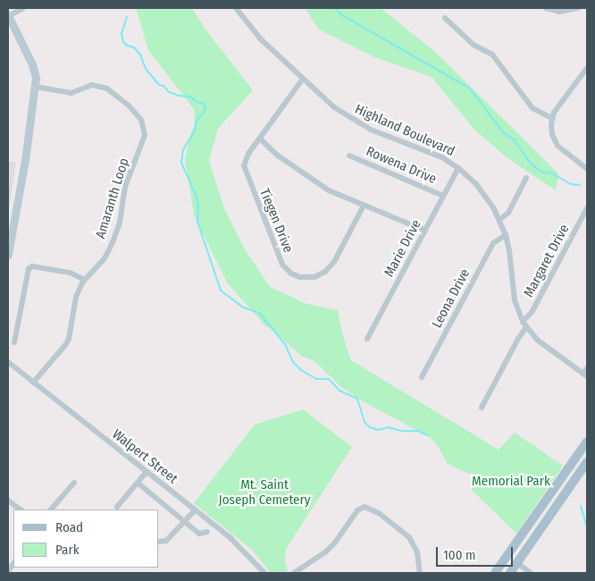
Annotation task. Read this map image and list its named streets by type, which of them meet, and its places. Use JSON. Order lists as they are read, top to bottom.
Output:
{
  "streets": {
    "street": [
      "Highland Boulevard",
      "Rowena Drive",
      "Amaranth Loop",
      "Tiegen Drive",
      "Marie Drive",
      "Margaret Drive",
      "Leona Drive",
      "Walpert Street"
    ]
  },
  "crossings": [
    ["Highland Boulevard", "Tiegen Drive"],
    ["Highland Boulevard", "Marie Drive"],
    ["Highland Boulevard", "Margaret Drive"],
    ["Highland Boulevard", "Leona Drive"],
    ["Rowena Drive", "Marie Drive"],
    ["Amaranth Loop", "Walpert Street"]
  ],
  "parks": ["Memorial Park", "Mt. Saint Joseph Cemetery"],
  "legend": ["Road", "Park"],
  "scale_bar": "100 m"
}
